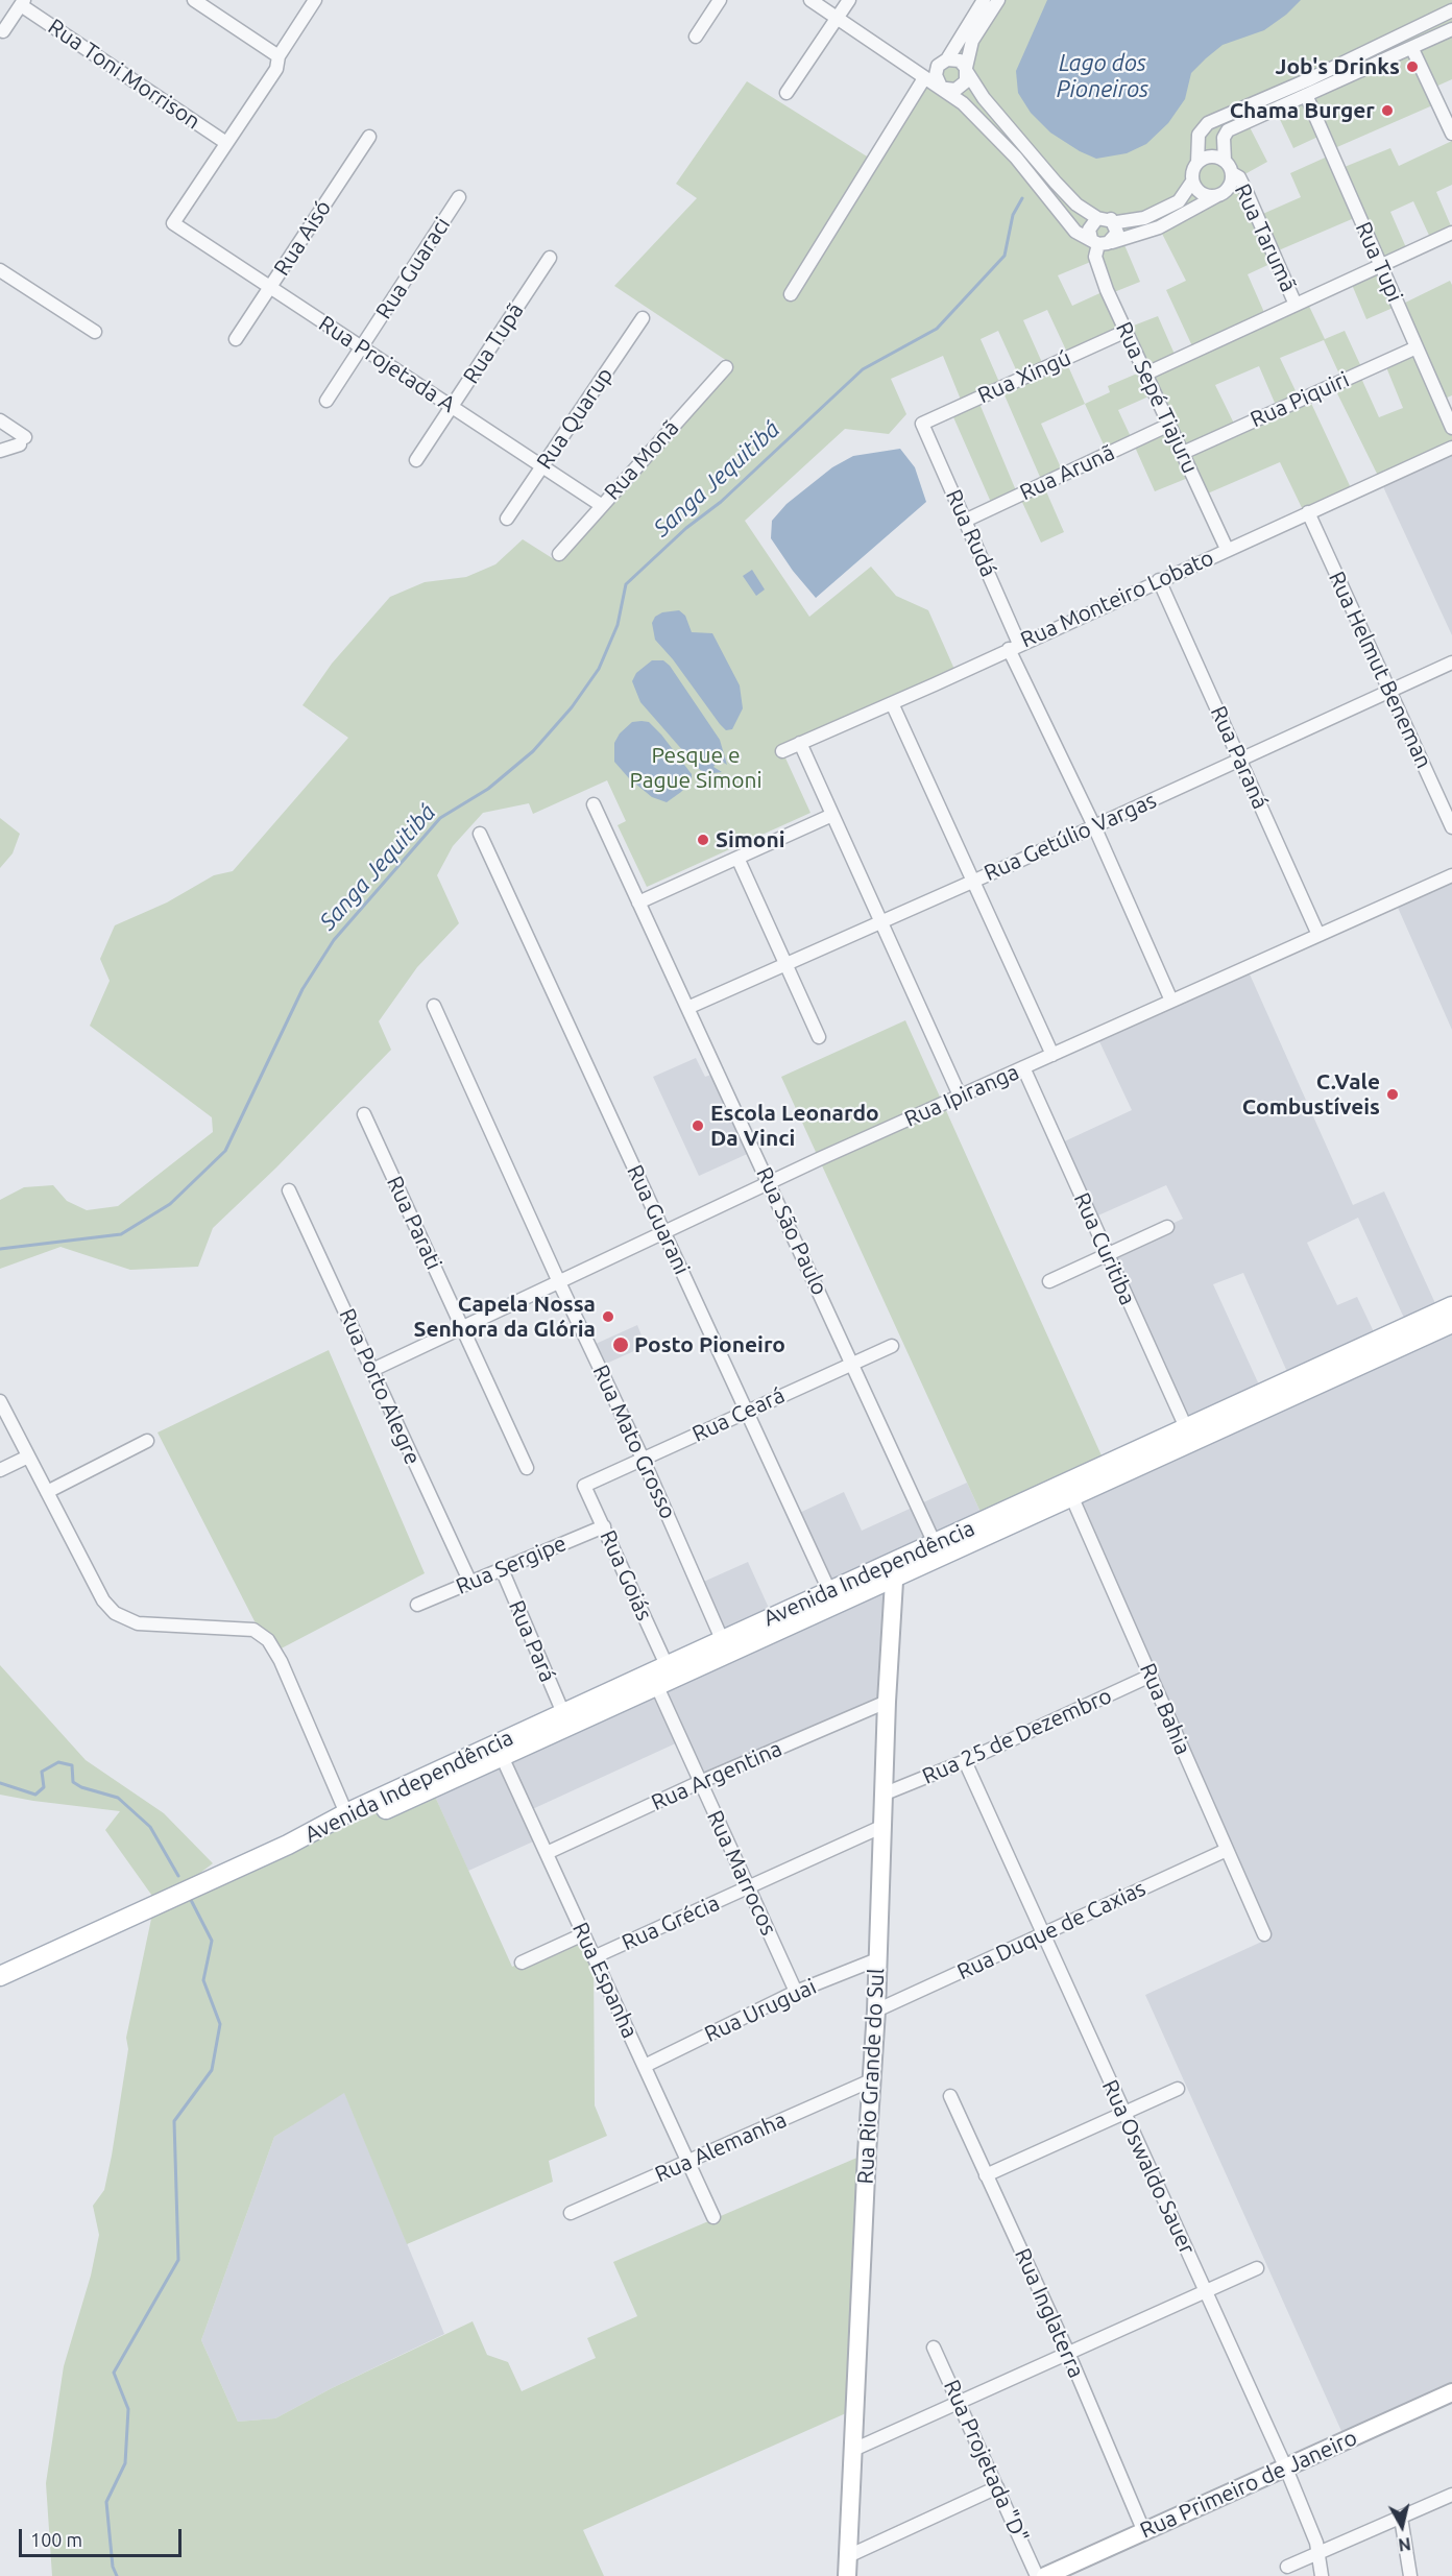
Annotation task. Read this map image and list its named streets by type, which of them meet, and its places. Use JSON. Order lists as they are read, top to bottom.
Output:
{
  "streets": {
    "main road": ["Avenida Independência"],
    "street": [
      "Rua Toni Morrison",
      "Rua Aisó",
      "Rua Tarumã",
      "Rua Tupi",
      "Rua Guaraci",
      "Rua Tupã",
      "Rua Projetada A",
      "Rua Xingú",
      "Rua Sepé Tiajuru",
      "Rua Piquiri",
      "Rua Quarup",
      "Rua Monã",
      "Rua Arunã",
      "Rua Rudá",
      "Rua Monteiro Lobato",
      "Rua Helmut Beneman",
      "Rua Paraná",
      "Rua Getúlio Vargas",
      "Rua Ipiranga",
      "Rua Guarani",
      "Rua Parati",
      "Rua São Paulo",
      "Rua Curitiba",
      "Rua Porto Alegre",
      "Rua Ceará",
      "Rua Mato Grosso",
      "Rua Sergipe",
      "Rua Goiás",
      "Rua Pará",
      "Rua Bahia",
      "Rua 25 de Dezembro",
      "Rua Argentina",
      "Rua Marrocos",
      "Rua Grécia",
      "Rua Duque de Caxias",
      "Rua Espanha",
      "Rua Uruguai",
      "Rua Rio Grande do Sul",
      "Rua Alemanha",
      "Rua Oswaldo Sauer",
      "Rua Inglaterra",
      "Rua Projetada \"D\"",
      "Rua Primeiro de Janeiro"
    ]
  },
  "crossings": [
    ["Rua Toni Morrison", "Rua Projetada A"],
    ["Rua Aisó", "Rua Projetada A"],
    ["Rua Tarumã", "Rua Tupi"],
    ["Rua Tupi", "Rua Piquiri"],
    ["Rua Guaraci", "Rua Projetada A"],
    ["Rua Tupã", "Rua Projetada A"],
    ["Rua Projetada A", "Rua Quarup"],
    ["Rua Projetada A", "Rua Monã"],
    ["Rua Xingú", "Rua Sepé Tiajuru"],
    ["Rua Xingú", "Rua Rudá"],
    ["Rua Sepé Tiajuru", "Rua Piquiri"],
    ["Rua Sepé Tiajuru", "Rua Arunã"],
    ["Rua Sepé Tiajuru", "Rua Monteiro Lobato"],
    ["Rua Arunã", "Rua Rudá"],
    ["Rua Rudá", "Rua Monteiro Lobato"],
    ["Rua Rudá", "Rua Getúlio Vargas"],
    ["Rua Rudá", "Rua Ipiranga"],
    ["Rua Monteiro Lobato", "Rua Helmut Beneman"],
    ["Rua Monteiro Lobato", "Rua Paraná"],
    ["Rua Helmut Beneman", "Rua Getúlio Vargas"],
    ["Rua Paraná", "Rua Getúlio Vargas"],
    ["Rua Paraná", "Rua Ipiranga"],
    ["Rua Getúlio Vargas", "Rua São Paulo"],
    ["Rua Ipiranga", "Rua Guarani"],
    ["Rua Ipiranga", "Rua Parati"],
    ["Rua Ipiranga", "Rua São Paulo"],
    ["Rua Ipiranga", "Rua Curitiba"],
    ["Rua Ipiranga", "Rua Porto Alegre"],
    ["Rua Ipiranga", "Rua Mato Grosso"],
    ["Rua Guarani", "Rua Ceará"],
    ["Rua Guarani", "Avenida Independência"],
    ["Rua São Paulo", "Rua Ceará"],
    ["Rua São Paulo", "Avenida Independência"],
    ["Rua Curitiba", "Avenida Independência"],
    ["Rua Porto Alegre", "Rua Sergipe"],
    ["Rua Ceará", "Rua Mato Grosso"],
    ["Rua Ceará", "Rua Goiás"],
    ["Rua Mato Grosso", "Avenida Independência"],
    ["Rua Sergipe", "Rua Goiás"],
    ["Rua Sergipe", "Rua Pará"],
    ["Avenida Independência", "Rua Goiás"],
    ["Avenida Independência", "Rua Pará"],
    ["Avenida Independência", "Rua Bahia"],
    ["Avenida Independência", "Rua Marrocos"],
    ["Avenida Independência", "Rua Espanha"],
    ["Avenida Independência", "Rua Rio Grande do Sul"],
    ["Rua Goiás", "Rua Marrocos"],
    ["Rua Bahia", "Rua 25 de Dezembro"],
    ["Rua Bahia", "Rua Duque de Caxias"],
    ["Rua 25 de Dezembro", "Rua Rio Grande do Sul"],
    ["Rua 25 de Dezembro", "Rua Oswaldo Sauer"],
    ["Rua Argentina", "Rua Marrocos"],
    ["Rua Argentina", "Rua Espanha"],
    ["Rua Argentina", "Rua Rio Grande do Sul"],
    ["Rua Marrocos", "Rua Grécia"],
    ["Rua Marrocos", "Rua Uruguai"],
    ["Rua Grécia", "Rua Espanha"],
    ["Rua Grécia", "Rua Rio Grande do Sul"],
    ["Rua Duque de Caxias", "Rua Rio Grande do Sul"],
    ["Rua Duque de Caxias", "Rua Oswaldo Sauer"],
    ["Rua Espanha", "Rua Uruguai"],
    ["Rua Espanha", "Rua Alemanha"],
    ["Rua Uruguai", "Rua Rio Grande do Sul"],
    ["Rua Rio Grande do Sul", "Rua Alemanha"],
    ["Rua Oswaldo Sauer", "Rua Primeiro de Janeiro"],
    ["Rua Inglaterra", "Rua Primeiro de Janeiro"]
  ],
  "water": ["Lago dos Pioneiros", "Sanga Jequitibá"],
  "parks": ["Pesque e Pague Simoni"],
  "places": [
    "Job's Drinks",
    "Chama Burger",
    "Simoni",
    "C.Vale Combustíveis",
    "Escola Leonardo Da Vinci",
    "Capela Nossa Senhora da Glória",
    "Posto Pioneiro"
  ],
  "scale_bar": "100 m",
  "north": "bottom"
}
